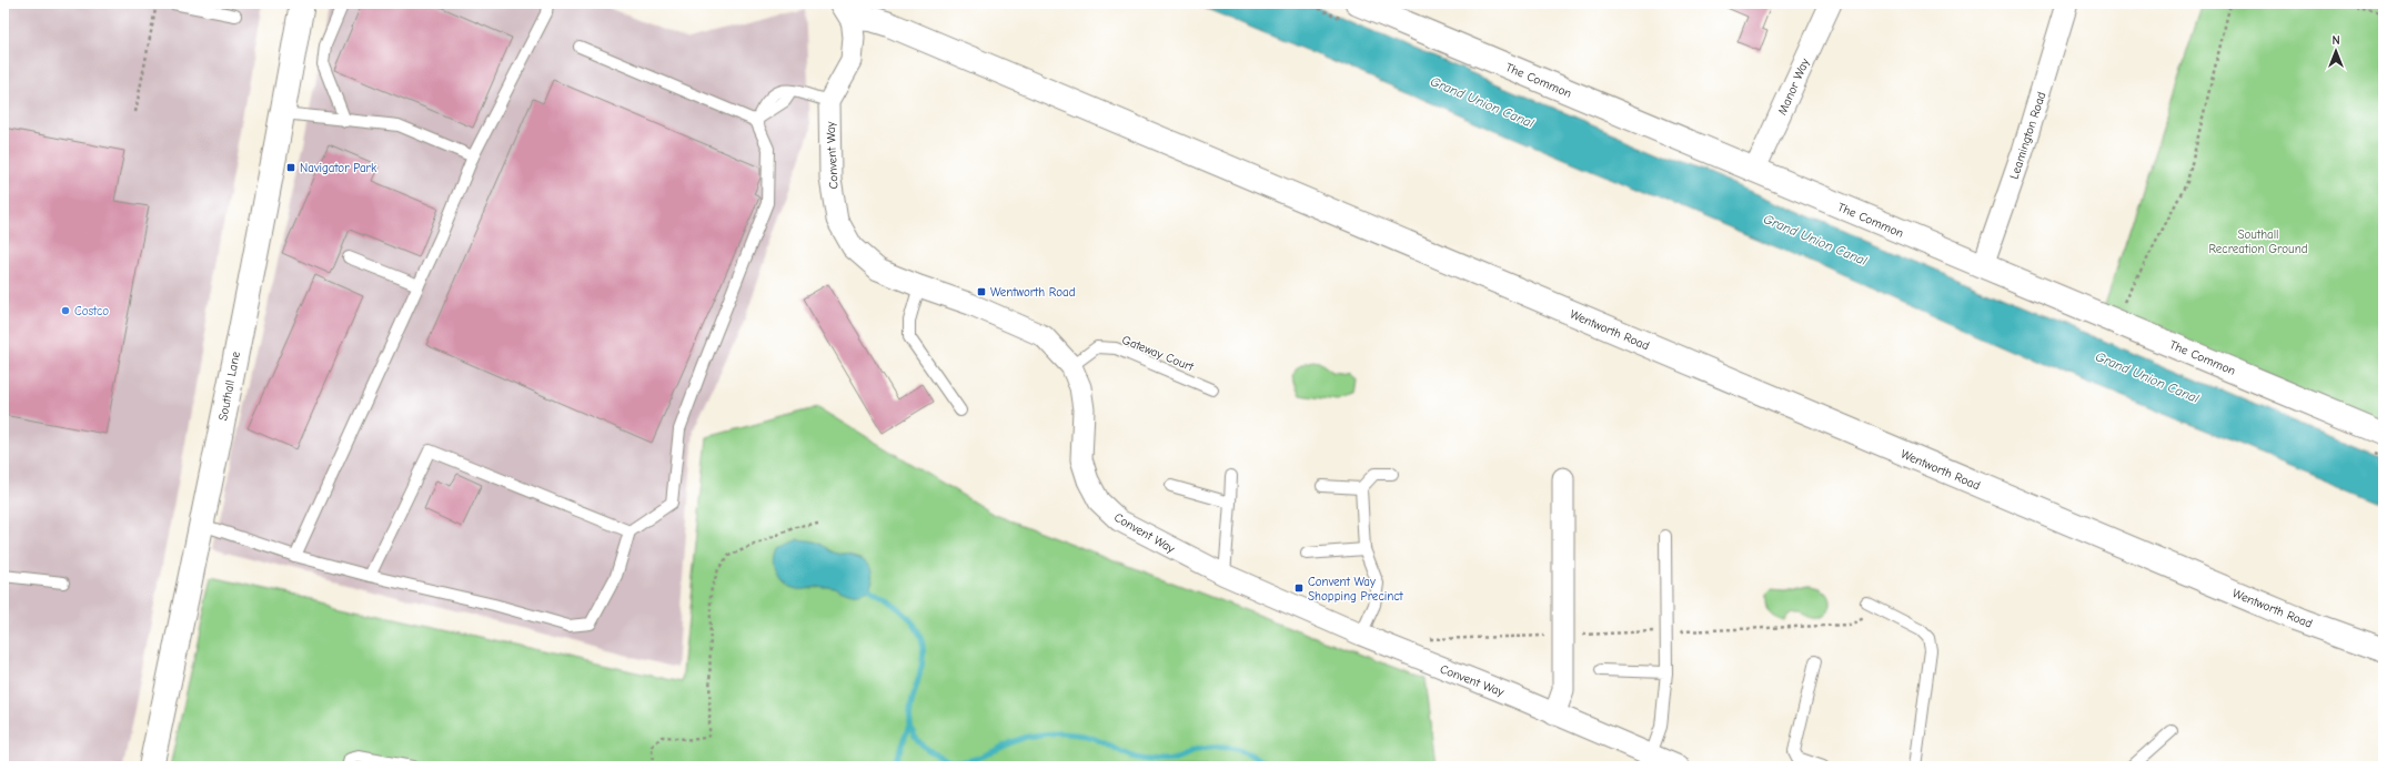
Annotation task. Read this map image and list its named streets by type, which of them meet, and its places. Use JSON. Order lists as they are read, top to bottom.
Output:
{
  "streets": {
    "street": [
      "The Common",
      "Manor Way",
      "Leamington Road",
      "Convent Way",
      "Wentworth Road",
      "Southall Lane"
    ],
    "lane": ["Gateway Court"]
  },
  "crossings": [
    ["The Common", "Manor Way"],
    ["The Common", "Leamington Road"],
    ["Convent Way", "Wentworth Road"],
    ["Convent Way", "Gateway Court"]
  ],
  "water": ["Grand Union Canal"],
  "parks": ["Southall Recreation Ground"],
  "places": {
    "transit": ["Navigator Park", "Wentworth Road", "Convent Way Shopping Precinct"],
    "other": ["Costco"]
  },
  "north": "top"
}
